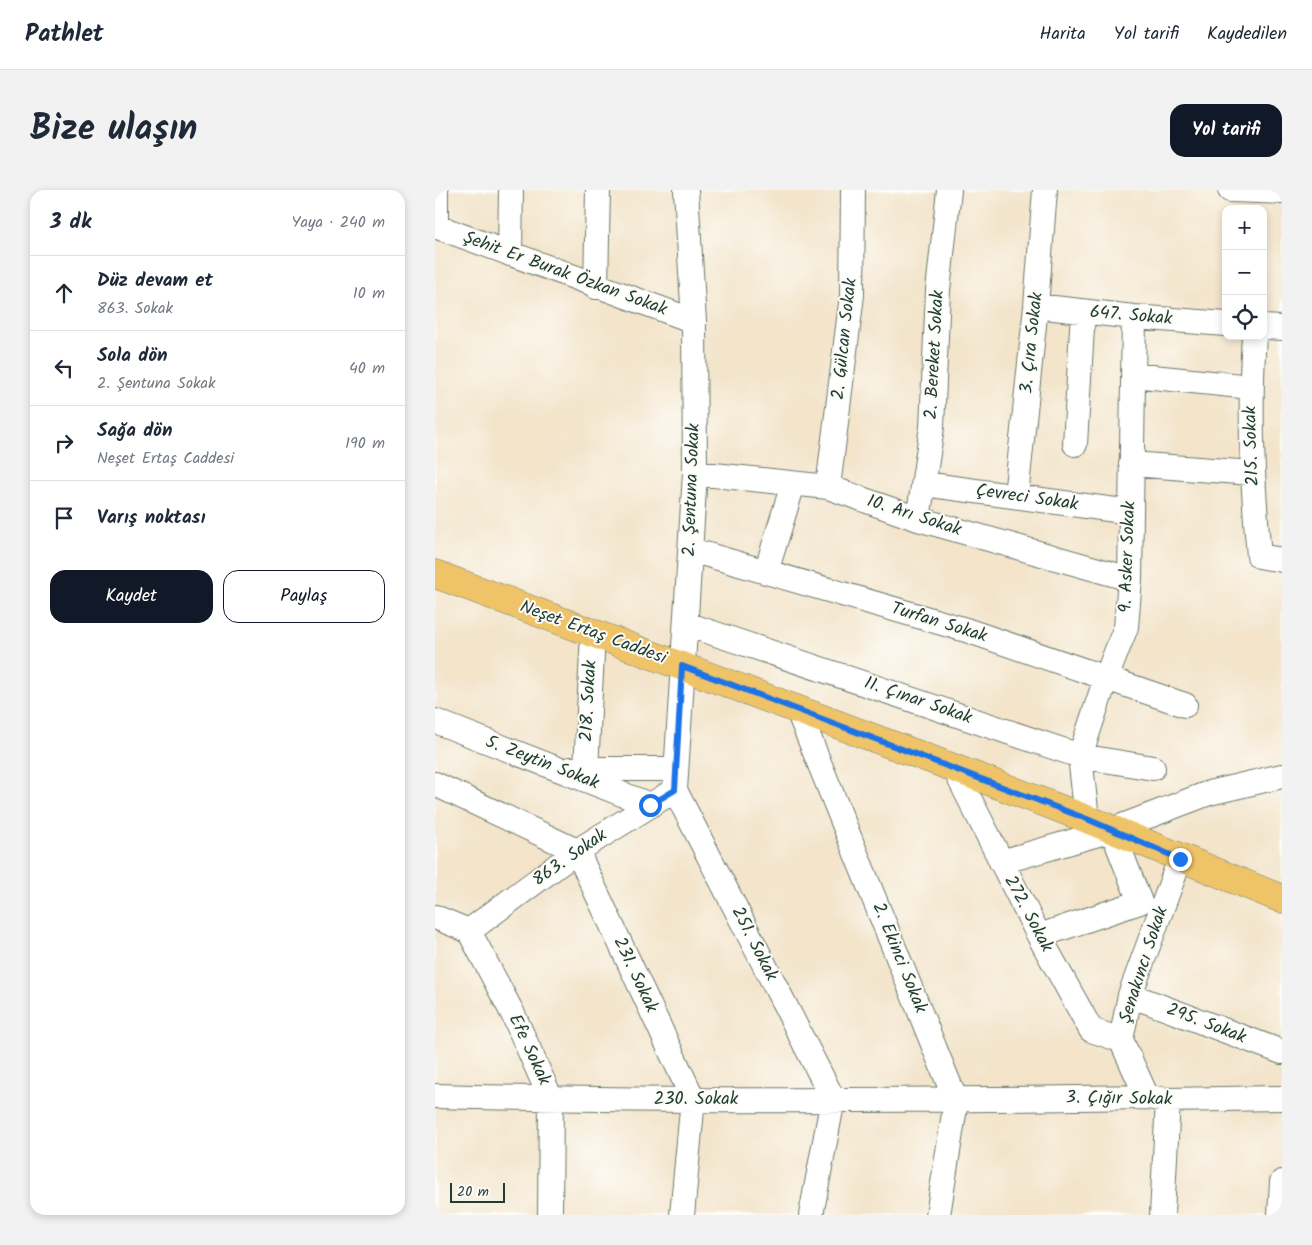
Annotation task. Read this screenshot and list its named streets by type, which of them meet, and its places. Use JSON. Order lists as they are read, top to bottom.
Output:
{
  "streets": {
    "main road": ["Neşet Ertaş Caddesi"],
    "street": [
      "Şehit Er Burak Özkan Sokak",
      "647. Sokak",
      "2. Gülcan Sokak",
      "3. Çıra Sokak",
      "2. Bereket Sokak",
      "215. Sokak",
      "2. Şentuna Sokak",
      "Çevreci Sokak",
      "10. Arı Sokak",
      "9. Asker Sokak",
      "Turfan Sokak",
      "218. Sokak",
      "11. Çınar Sokak",
      "5. Zeytin Sokak",
      "863. Sokak",
      "272. Sokak",
      "251. Sokak",
      "2. Ekinci Sokak",
      "Şenakıncı Sokak",
      "231. Sokak",
      "295. Sokak",
      "Efe Sokak",
      "230. Sokak",
      "3. Çığır Sokak"
    ]
  },
  "crossings": [
    ["Şehit Er Burak Özkan Sokak", "2. Şentuna Sokak"],
    ["647. Sokak", "3. Çıra Sokak"],
    ["647. Sokak", "9. Asker Sokak"],
    ["2. Gülcan Sokak", "10. Arı Sokak"],
    ["3. Çıra Sokak", "Çevreci Sokak"],
    ["2. Bereket Sokak", "Çevreci Sokak"],
    ["2. Bereket Sokak", "10. Arı Sokak"],
    ["2. Şentuna Sokak", "10. Arı Sokak"],
    ["2. Şentuna Sokak", "Turfan Sokak"],
    ["2. Şentuna Sokak", "Neşet Ertaş Caddesi"],
    ["2. Şentuna Sokak", "11. Çınar Sokak"],
    ["2. Şentuna Sokak", "863. Sokak"],
    ["2. Şentuna Sokak", "251. Sokak"],
    ["Çevreci Sokak", "9. Asker Sokak"],
    ["10. Arı Sokak", "9. Asker Sokak"],
    ["9. Asker Sokak", "Turfan Sokak"],
    ["9. Asker Sokak", "Neşet Ertaş Caddesi"],
    ["9. Asker Sokak", "11. Çınar Sokak"],
    ["9. Asker Sokak", "272. Sokak"],
    ["Neşet Ertaş Caddesi", "218. Sokak"],
    ["Neşet Ertaş Caddesi", "272. Sokak"],
    ["Neşet Ertaş Caddesi", "2. Ekinci Sokak"],
    ["Neşet Ertaş Caddesi", "Şenakıncı Sokak"],
    ["5. Zeytin Sokak", "863. Sokak"],
    ["863. Sokak", "251. Sokak"],
    ["863. Sokak", "231. Sokak"],
    ["863. Sokak", "Efe Sokak"],
    ["272. Sokak", "Şenakıncı Sokak"],
    ["251. Sokak", "230. Sokak"],
    ["2. Ekinci Sokak", "230. Sokak"],
    ["2. Ekinci Sokak", "3. Çığır Sokak"],
    ["Şenakıncı Sokak", "295. Sokak"],
    ["Şenakıncı Sokak", "3. Çığır Sokak"],
    ["231. Sokak", "230. Sokak"],
    ["Efe Sokak", "230. Sokak"],
    ["230. Sokak", "3. Çığır Sokak"]
  ],
  "scale_bar": "20 m",
  "page": {
    "header": "Pathlet",
    "nav": ["Harita", "Yol tarifi", "Kaydedilen"],
    "title": "Bize ulaşın",
    "buttons": [
      "Yol tarifi",
      ["Kaydet", "Paylaş"]
    ],
    "heading": ["3 dk", "Yaya · 240 m"],
    "map_buttons": ["+", "−"],
    "list": [
      ["Düz devam et", "863. Sokak", "10 m"],
      ["Sola dön", "2. Şentuna Sokak", "40 m"],
      ["Sağa dön", "Neşet Ertaş Caddesi", "190 m"],
      "Varış noktası"
    ],
    "scale": "20 m"
  }
}
